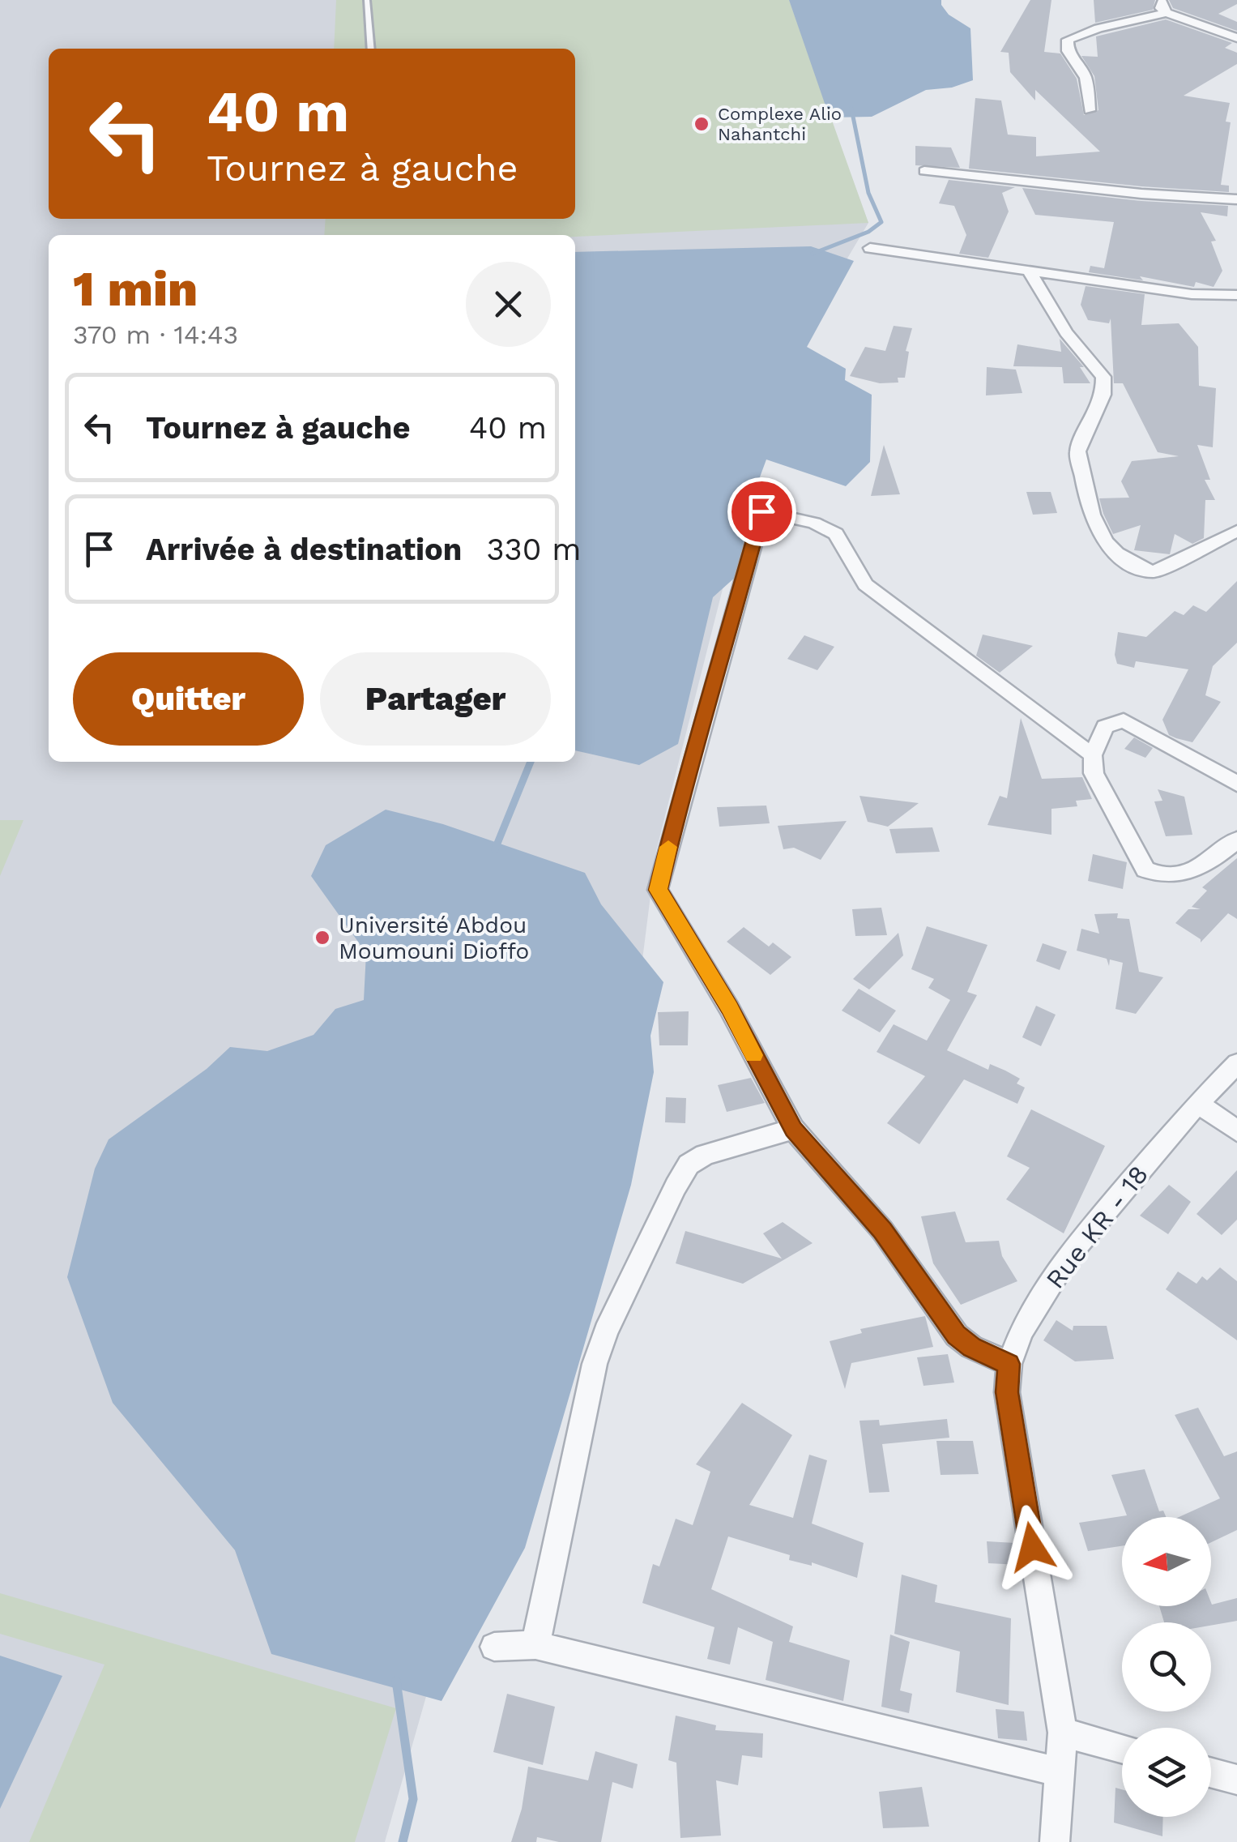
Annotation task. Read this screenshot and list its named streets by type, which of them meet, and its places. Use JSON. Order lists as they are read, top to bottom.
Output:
{
  "streets": {
    "street": ["Rue KR - 18"]
  },
  "places": ["Complexe Alio Nahantchi", "Université Abdou Moumouni Dioffo"],
  "north": "left",
  "page": {
    "turn": ["40 m", "Tournez à gauche"],
    "heading": ["1 min", "370 m · 14:43"],
    "list": [
      {
        "name": "Tournez à gauche",
        "value": "40 m"
      },
      {
        "name": "Arrivée à destination",
        "value": "330 m"
      }
    ],
    "buttons": ["Quitter", "Partager"]
  }
}
